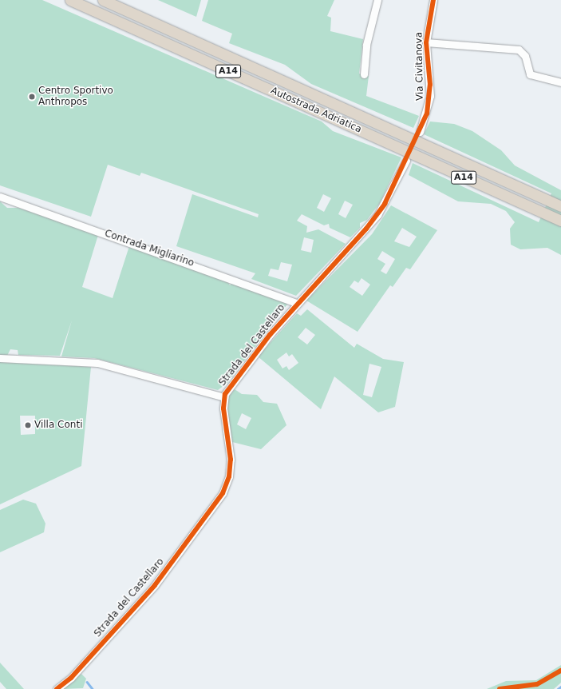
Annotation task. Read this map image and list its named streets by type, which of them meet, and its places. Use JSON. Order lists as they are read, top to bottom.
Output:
{
  "streets": {
    "highway": ["A14", "Autostrada Adriatica"],
    "street": ["Via Civitanova", "Contrada Migliarino", "Strada del Castellaro"]
  },
  "crossings": [
    ["Contrada Migliarino", "Strada del Castellaro"]
  ],
  "places": ["Centro Sportivo Anthropos", "Villa Conti"]
}
